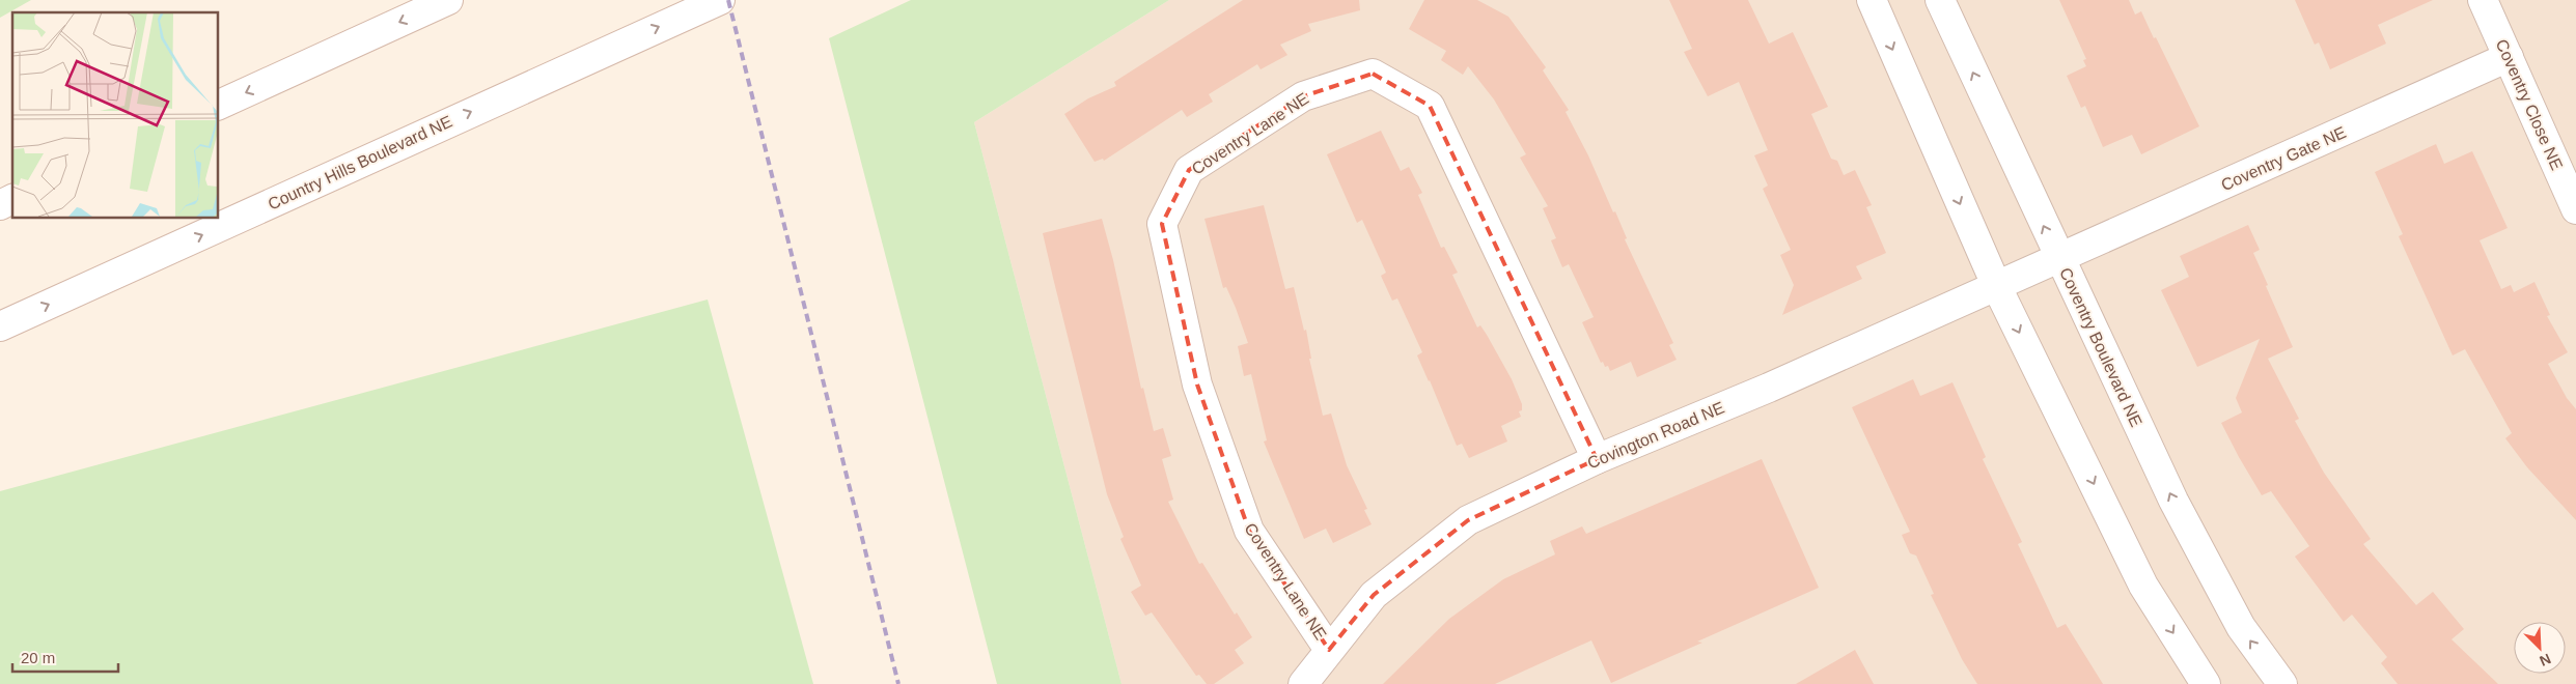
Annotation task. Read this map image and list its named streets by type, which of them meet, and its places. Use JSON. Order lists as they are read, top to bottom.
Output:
{
  "streets": {
    "street": [
      "Coventry Close NE",
      "Coventry Lane NE",
      "Coventry Gate NE",
      "Country Hills Boulevard NE",
      "Coventry Boulevard NE",
      "Covington Road NE"
    ]
  },
  "crossings": [
    ["Coventry Close NE", "Coventry Gate NE"],
    ["Coventry Lane NE", "Covington Road NE"],
    ["Coventry Gate NE", "Coventry Boulevard NE"],
    ["Coventry Gate NE", "Covington Road NE"],
    ["Coventry Boulevard NE", "Covington Road NE"]
  ],
  "scale_bar": "20 m",
  "north": "bottom right"
}
